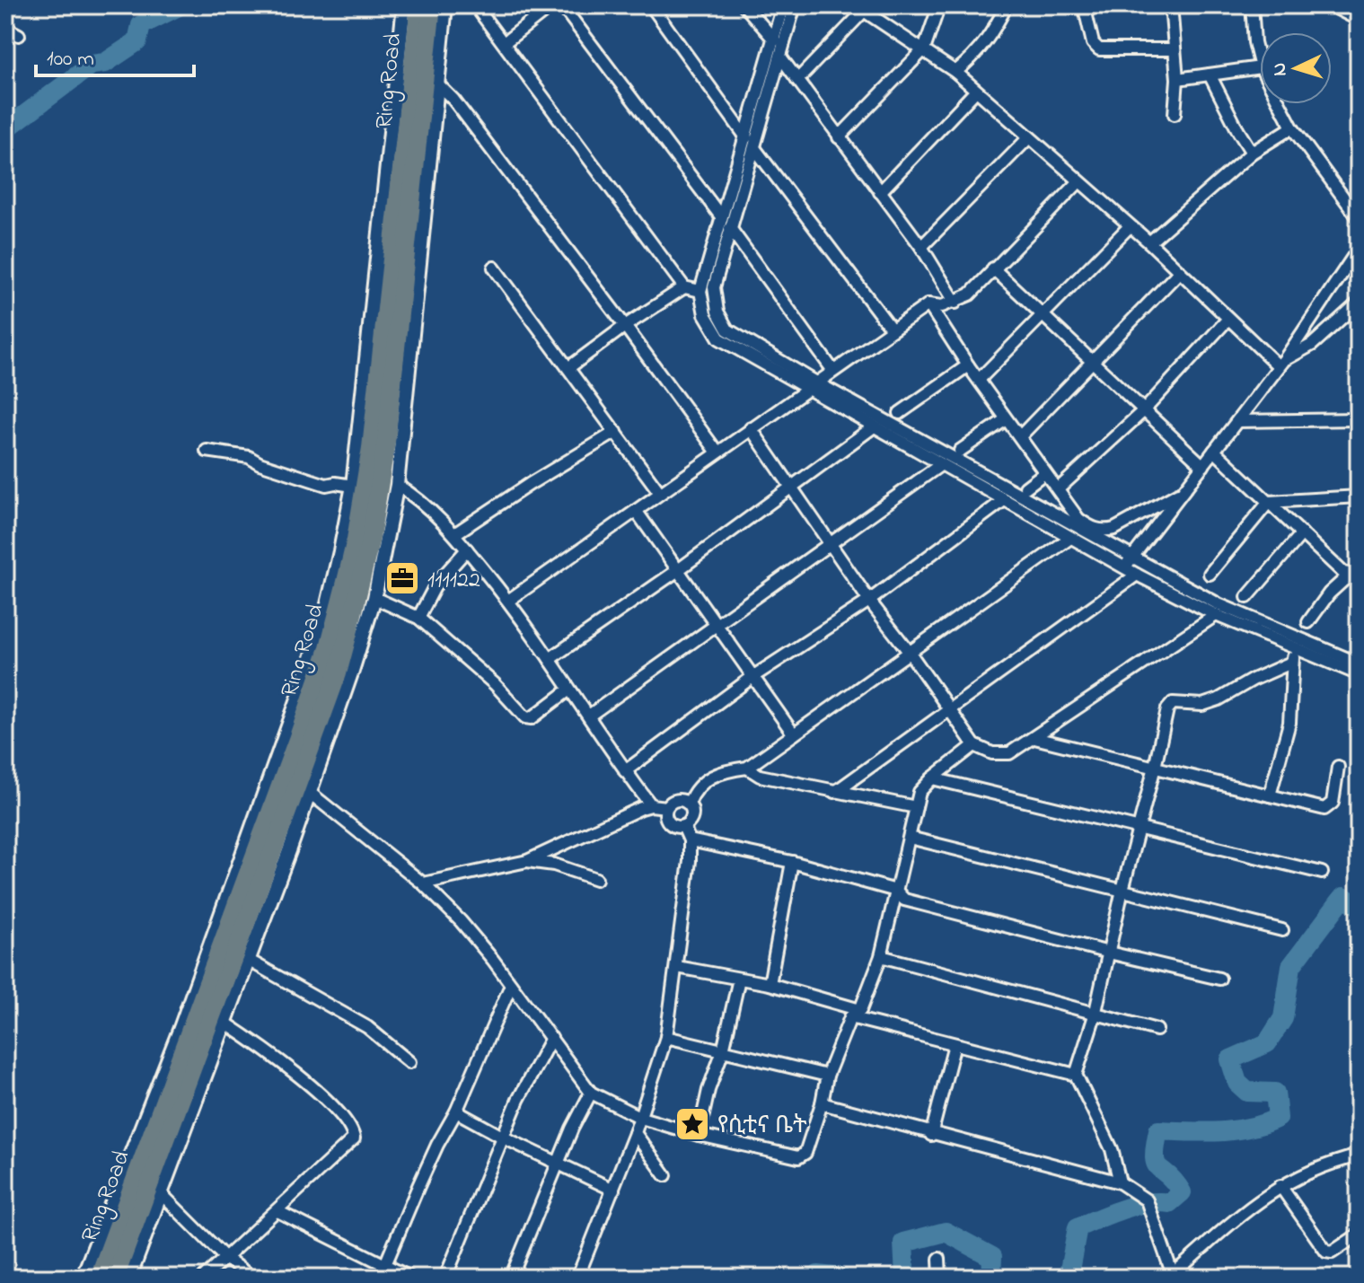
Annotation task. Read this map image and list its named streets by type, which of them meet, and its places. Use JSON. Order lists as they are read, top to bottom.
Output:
{
  "streets": {
    "highway": ["Ring Road"]
  },
  "places": {
    "office": ["111122"],
    "place": ["የሲቲና ቤት"]
  },
  "scale_bar": "100 m",
  "north": "left"
}
